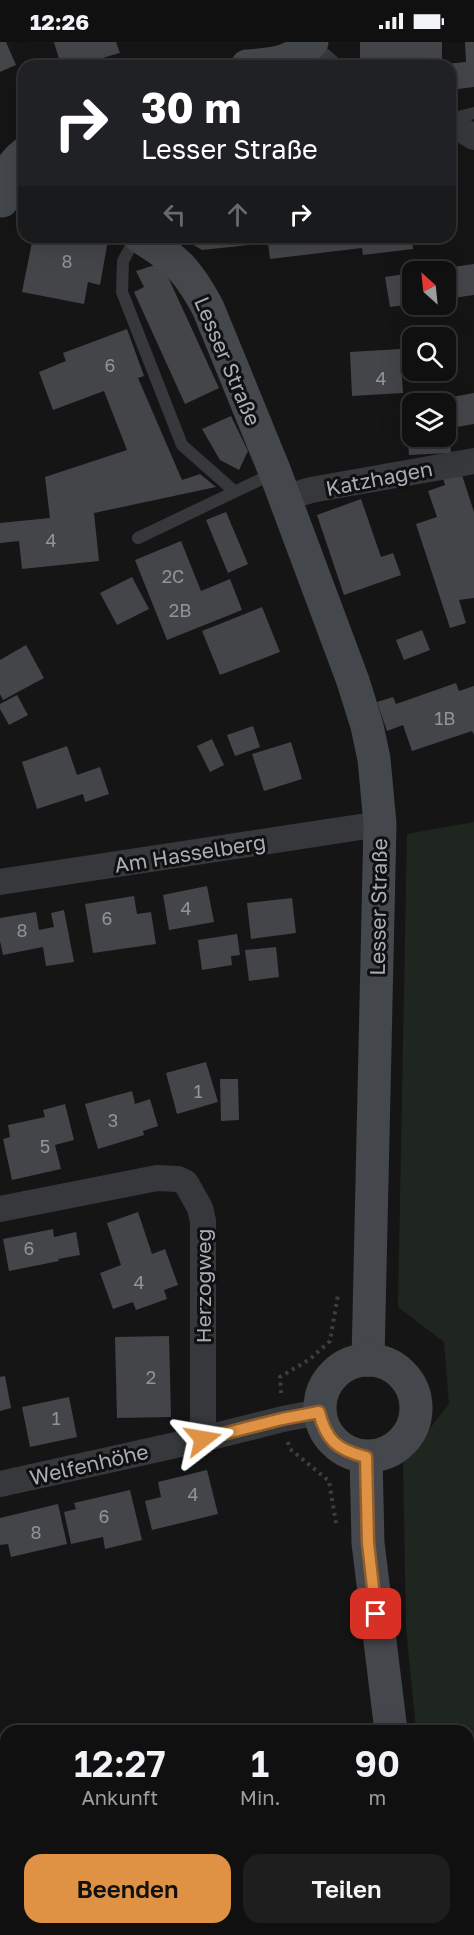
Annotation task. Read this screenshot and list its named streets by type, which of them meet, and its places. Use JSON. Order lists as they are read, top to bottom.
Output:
{
  "streets": {
    "street": [
      "Lesser Straße",
      "Katzhagen",
      "Am Hasselberg",
      "Herzogweg",
      "Welfenhöhe"
    ]
  },
  "crossings": [
    ["Lesser Straße", "Katzhagen"],
    ["Lesser Straße", "Am Hasselberg"],
    ["Lesser Straße", "Welfenhöhe"],
    ["Herzogweg", "Welfenhöhe"]
  ],
  "house_numbers": [
    "8",
    "6",
    "4",
    "4",
    "2C",
    "2B",
    "1B",
    "4",
    "6",
    "8",
    "1",
    "3",
    "5",
    "6",
    "4",
    "2",
    "1",
    "4",
    "6",
    "8"
  ],
  "north": "top left",
  "page": {
    "status": "12:26",
    "turn": ["30 m", "Lesser Straße"],
    "eta": [
      "12:27",
      "Ankunft",
      "1",
      "Min.",
      "90",
      "m"
    ],
    "buttons": ["Beenden", "Teilen"]
  }
}
